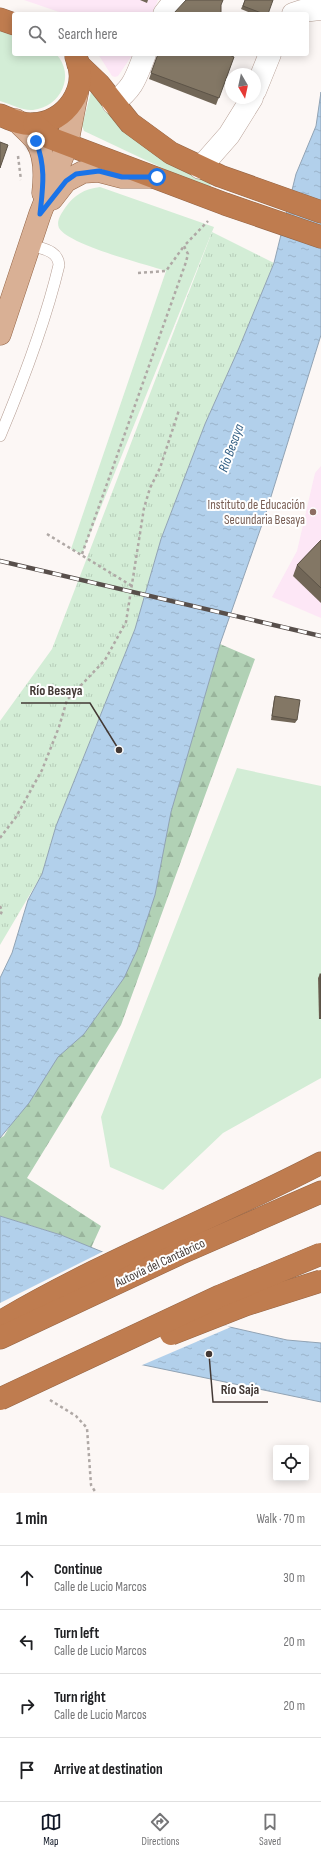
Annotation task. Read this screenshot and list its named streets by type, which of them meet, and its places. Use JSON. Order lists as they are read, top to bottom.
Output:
{
  "streets": {
    "highway": ["Autovía del Cantábrico"]
  },
  "water": ["Río Besaya"],
  "places": ["Instituto de Educación Secundaria Besaya", "Río Besaya", "Río Saja"],
  "north": "bottom",
  "page": {
    "search": "Search here",
    "heading": ["1 min", "Walk · 70 m"],
    "list": [
      ["Continue", "Calle de Lucio Marcos", "30 m"],
      ["Turn left", "Calle de Lucio Marcos", "20 m"],
      ["Turn right", "Calle de Lucio Marcos", "20 m"],
      "Arrive at destination"
    ],
    "nav": ["Map", "Directions", "Saved"]
  }
}
